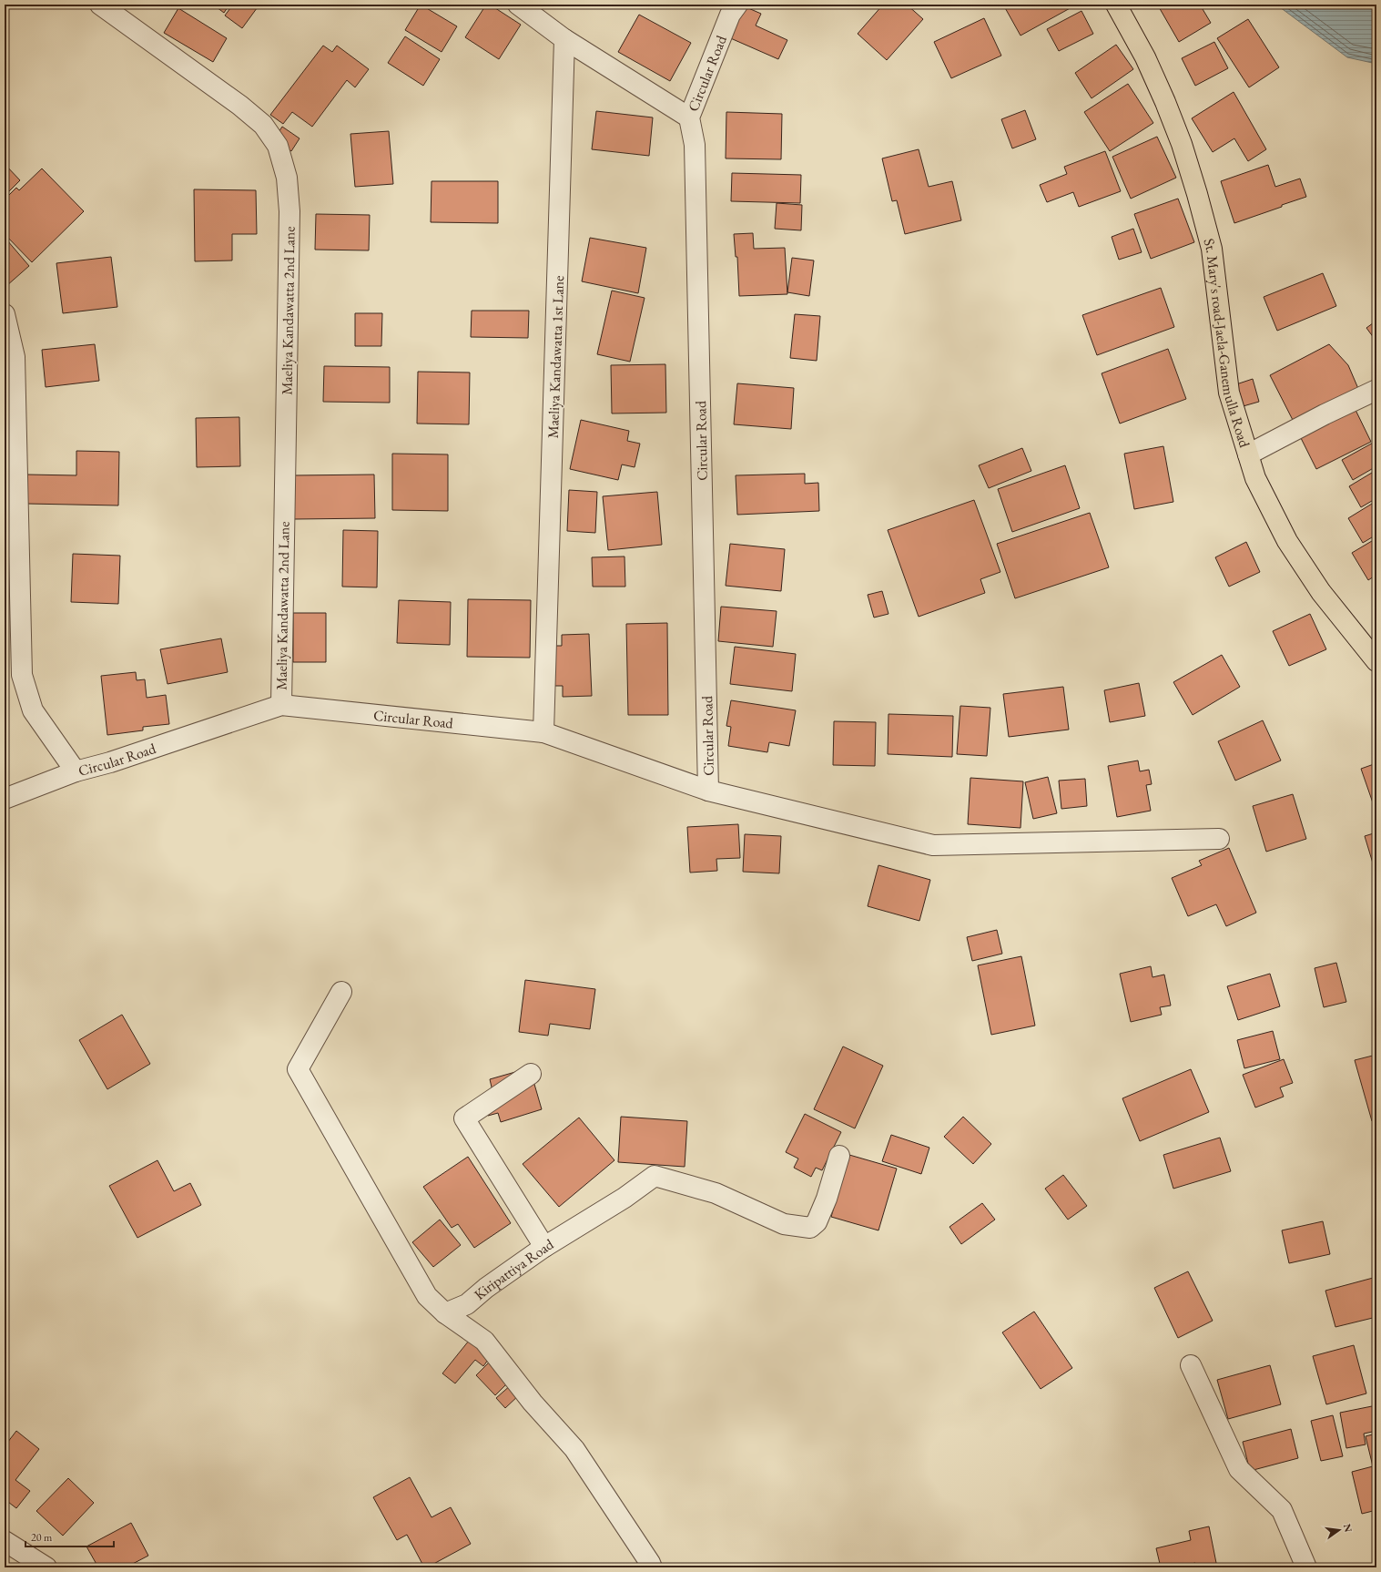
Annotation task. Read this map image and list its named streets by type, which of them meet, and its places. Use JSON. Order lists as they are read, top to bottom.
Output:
{
  "streets": {
    "main road": ["St. Mary's road-Jaela-Ganemulla Road"],
    "street": [
      "Circular Road",
      "Maeliya Kandawatta 2nd Lane",
      "Maeliya Kandawatta 1st Lane",
      "Kiripattiya Road"
    ]
  },
  "crossings": [
    ["Circular Road", "Maeliya Kandawatta 2nd Lane"],
    ["Circular Road", "Maeliya Kandawatta 1st Lane"]
  ],
  "scale_bar": "20 m",
  "north": "right"
}
